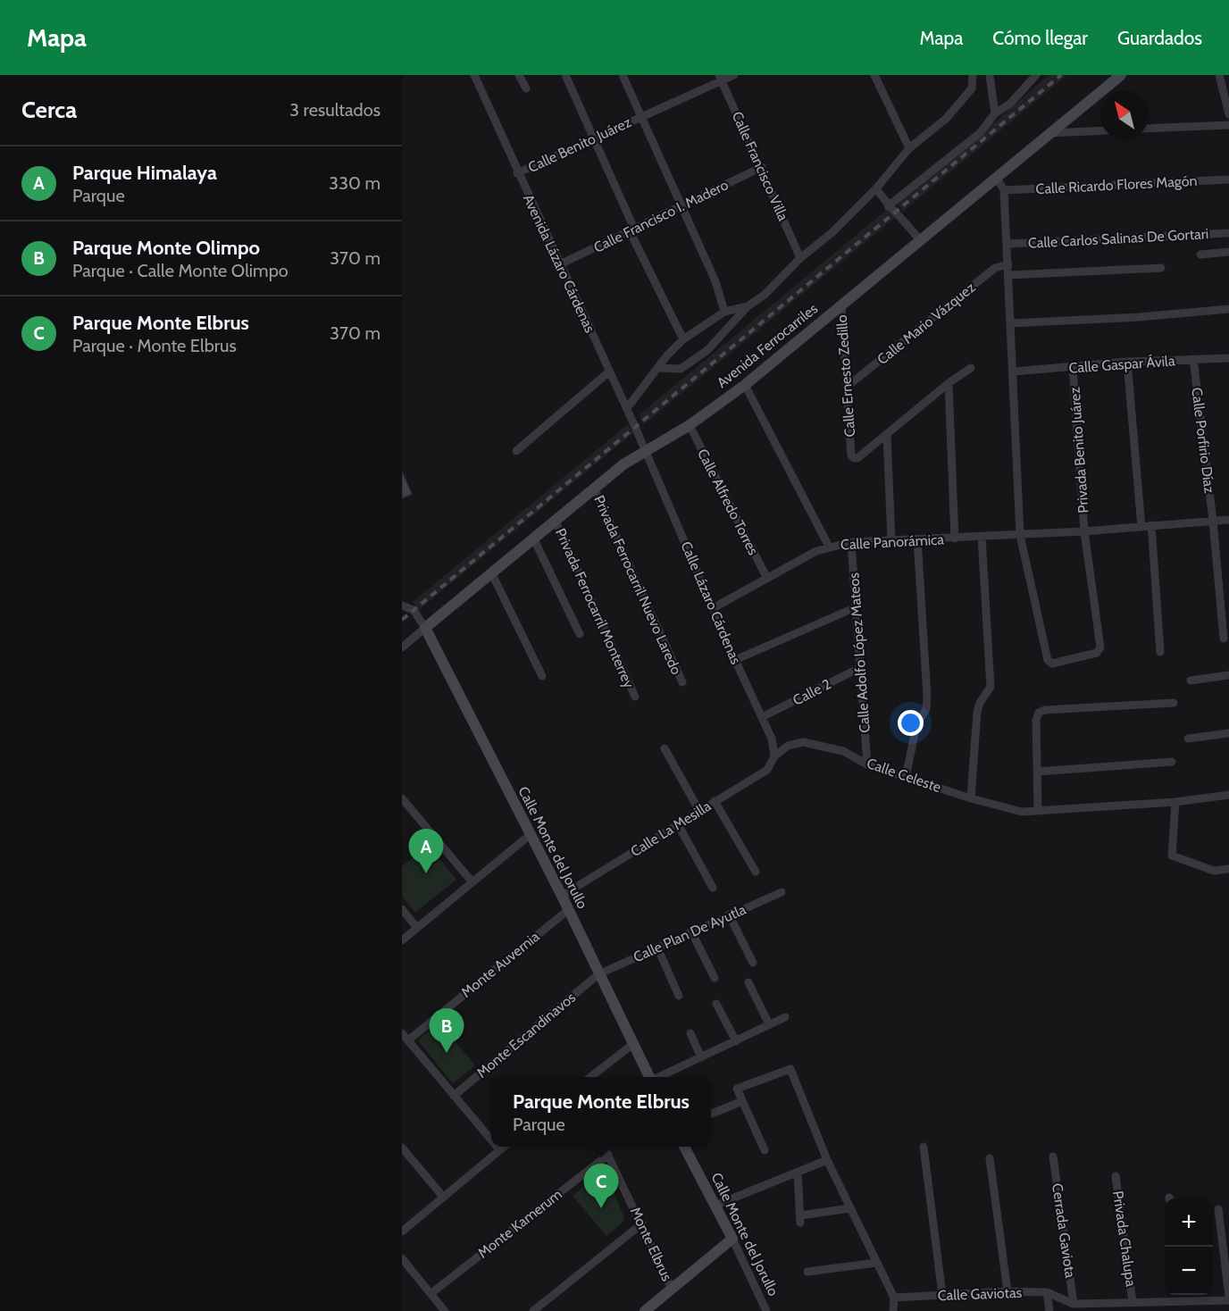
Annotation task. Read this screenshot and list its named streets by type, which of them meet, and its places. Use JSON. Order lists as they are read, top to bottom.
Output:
{
  "streets": {
    "street": [
      "Calle Benito Juárez",
      "Calle Francisco Villa",
      "Calle Ricardo Flores Magón",
      "Calle Francisco I. Madero",
      "Calle Carlos Salinas De Gortari",
      "Avenida Lázaro Cárdenas",
      "Calle Mario Vázquez",
      "Avenida Ferrocarriles",
      "Calle Gaspar Ávila",
      "Calle Ernesto Zedillo",
      "Calle Porfirio Díaz",
      "Privada Benito Juárez",
      "Calle Alfredo Torres",
      "Calle Panorámica",
      "Privada Ferrocarril Nuevo Laredo",
      "Calle Lázaro Cárdenas",
      "Privada Ferrocarril Monterrey",
      "Calle Adolfo López Mateos",
      "Calle 2",
      "Calle Celeste",
      "Calle La Mesilla",
      "Calle Monte del Jorullo",
      "Calle Plan De Ayutla",
      "Monte Auvernia",
      "Monte Escandinavos",
      "Monte Kamerum",
      "Cerrada Gaviota",
      "Privada Chalupa",
      "Monte Elbrus",
      "Calle Gaviotas"
    ]
  },
  "crossings": [
    ["Calle Benito Juárez", "Calle Francisco Villa"],
    ["Calle Benito Juárez", "Avenida Lázaro Cárdenas"],
    ["Calle Francisco Villa", "Calle Francisco I. Madero"],
    ["Calle Francisco I. Madero", "Avenida Lázaro Cárdenas"],
    ["Avenida Lázaro Cárdenas", "Avenida Ferrocarriles"],
    ["Avenida Lázaro Cárdenas", "Calle Lázaro Cárdenas"],
    ["Calle Mario Vázquez", "Calle Ernesto Zedillo"],
    ["Avenida Ferrocarriles", "Calle Ernesto Zedillo"],
    ["Avenida Ferrocarriles", "Calle Alfredo Torres"],
    ["Avenida Ferrocarriles", "Privada Ferrocarril Nuevo Laredo"],
    ["Avenida Ferrocarriles", "Calle Lázaro Cárdenas"],
    ["Avenida Ferrocarriles", "Privada Ferrocarril Monterrey"],
    ["Avenida Ferrocarriles", "Calle Monte del Jorullo"],
    ["Calle Gaspar Ávila", "Calle Porfirio Díaz"],
    ["Calle Gaspar Ávila", "Privada Benito Juárez"],
    ["Privada Benito Juárez", "Calle Panorámica"],
    ["Calle Alfredo Torres", "Calle Panorámica"],
    ["Calle Panorámica", "Calle Lázaro Cárdenas"],
    ["Calle Panorámica", "Calle Adolfo López Mateos"],
    ["Calle Lázaro Cárdenas", "Calle 2"],
    ["Calle Lázaro Cárdenas", "Calle Celeste"],
    ["Calle Lázaro Cárdenas", "Calle La Mesilla"],
    ["Calle Adolfo López Mateos", "Calle 2"],
    ["Calle Adolfo López Mateos", "Calle Celeste"],
    ["Calle Celeste", "Calle La Mesilla"],
    ["Calle La Mesilla", "Calle Monte del Jorullo"],
    ["Calle Monte del Jorullo", "Calle Plan De Ayutla"],
    ["Calle Monte del Jorullo", "Monte Auvernia"],
    ["Calle Monte del Jorullo", "Monte Escandinavos"],
    ["Calle Plan De Ayutla", "Monte Escandinavos"],
    ["Monte Kamerum", "Monte Elbrus"],
    ["Cerrada Gaviota", "Calle Gaviotas"]
  ],
  "north": "top left",
  "page": {
    "header": "Mapa",
    "nav": ["Mapa", "Cómo llegar", "Guardados"],
    "heading": ["Cerca", "3 resultados"],
    "list": [
      {
        "mark": "A",
        "name": "Parque Himalaya",
        "note": "Parque",
        "value": "330 m"
      },
      {
        "mark": "B",
        "name": "Parque Monte Olimpo",
        "note": "Parque · Calle Monte Olimpo",
        "value": "370 m"
      },
      {
        "mark": "C",
        "name": "Parque Monte Elbrus",
        "note": "Parque · Monte Elbrus",
        "value": "370 m"
      }
    ],
    "pins": ["A", "B", "C"],
    "popup": ["Parque Monte Elbrus", "Parque"],
    "map_buttons": ["+", "−"]
  }
}
